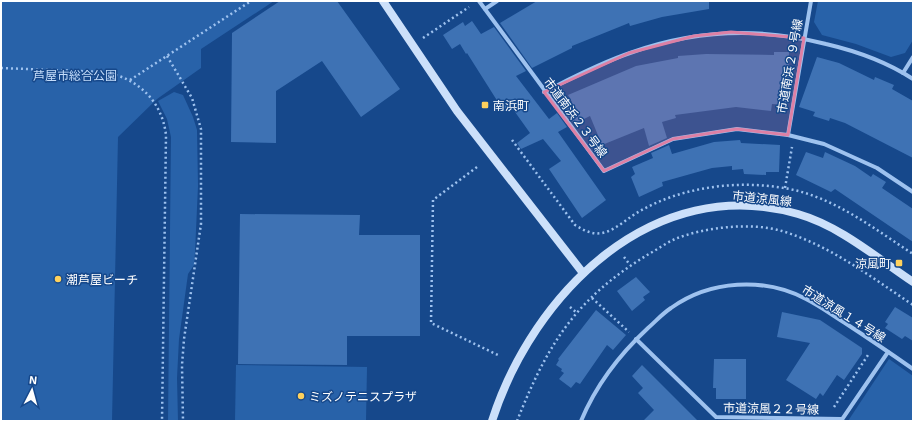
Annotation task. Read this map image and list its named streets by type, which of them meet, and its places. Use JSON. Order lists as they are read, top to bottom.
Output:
{
  "streets": {
    "street": [
      "市道南浜２９号線",
      "市道南浜２３号線",
      "市道涼風線",
      "市道涼風１４号線",
      "市道涼風２２号線"
    ]
  },
  "crossings": [
    ["市道南浜２９号線", "市道南浜２３号線"],
    ["市道涼風１４号線", "市道涼風２２号線"]
  ],
  "parks": ["芦屋市総合公園"],
  "places": {
    "transit": ["南浜町", "涼風町"],
    "other": ["潮芦屋ビーチ", "ミズノテニスプラザ"]
  },
  "north": "top"
}
